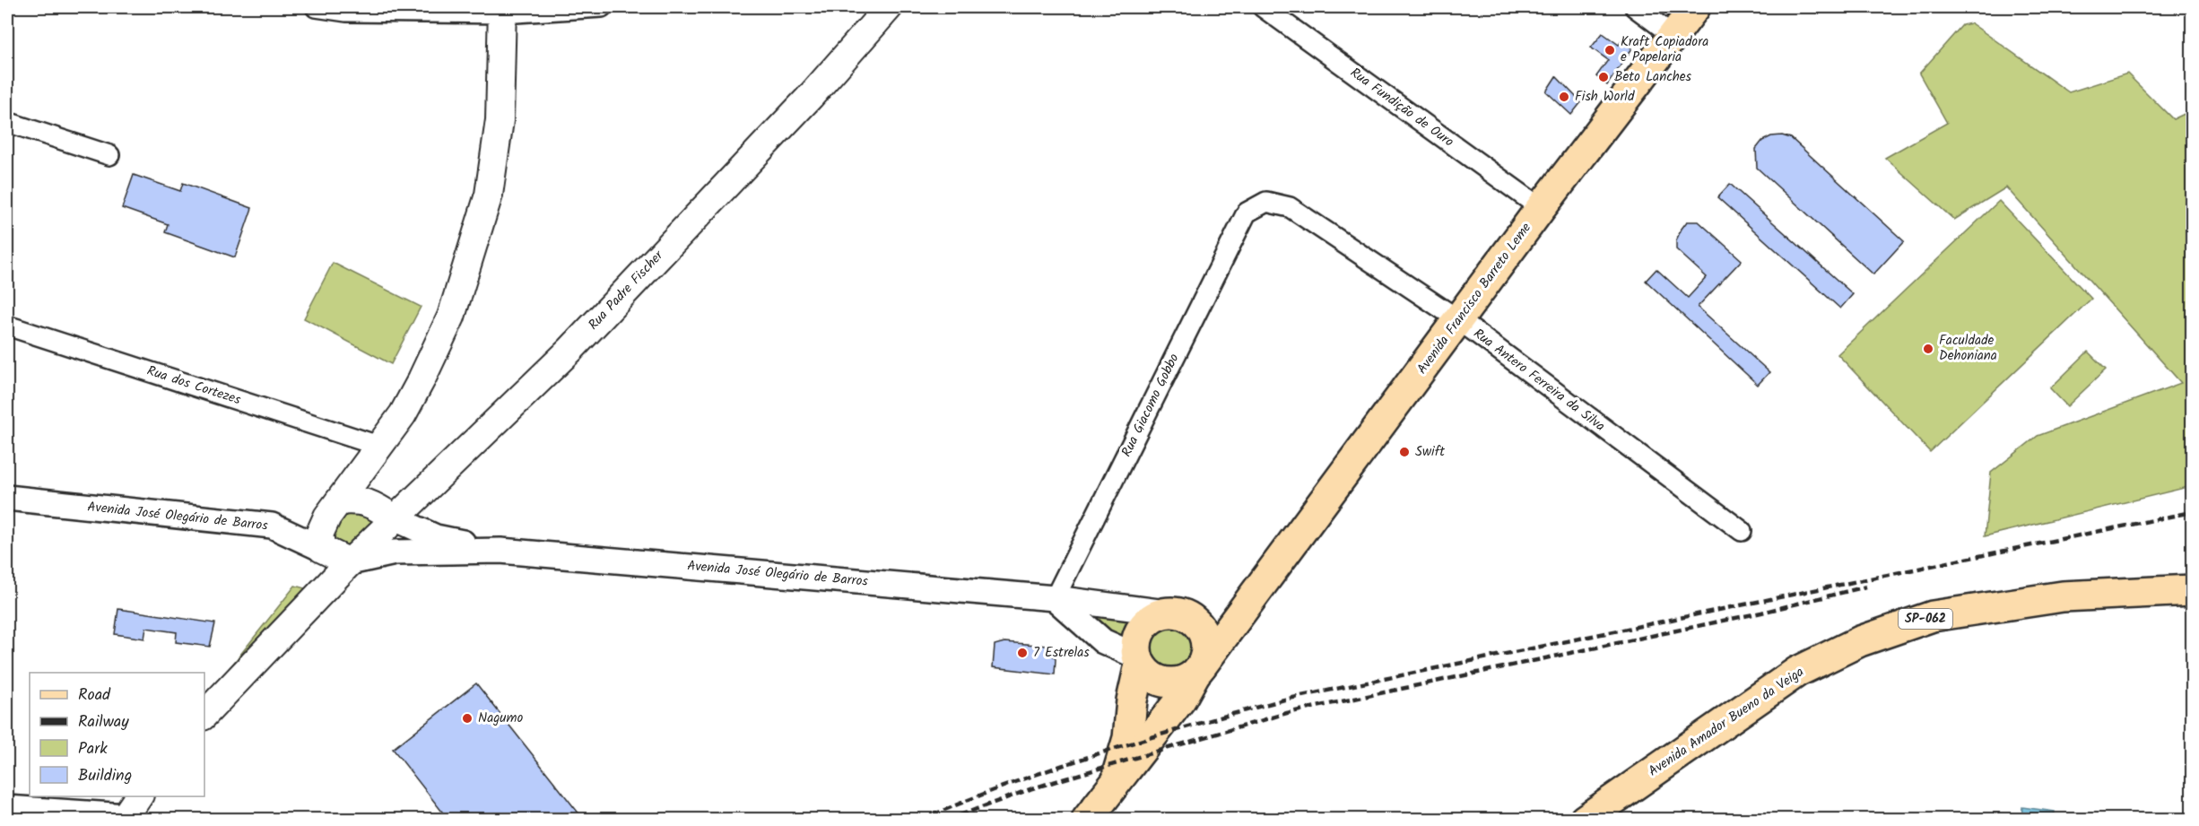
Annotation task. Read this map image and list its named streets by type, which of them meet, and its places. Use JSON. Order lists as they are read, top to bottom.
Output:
{
  "streets": {
    "main road": [
      "Rua Padre Fischer",
      "Avenida Francisco Barreto Leme",
      "Avenida José Olegário de Barros",
      "SP-062",
      "Avenida Amador Bueno da Veiga"
    ],
    "street": [
      "Rua Fundição de Ouro",
      "Rua Antero Ferreira da Silva",
      "Rua dos Cortezes",
      "Rua Giacomo Gobbo"
    ]
  },
  "crossings": [
    ["Rua Fundição de Ouro", "Avenida Francisco Barreto Leme"],
    ["Rua Padre Fischer", "Avenida José Olegário de Barros"],
    ["Avenida Francisco Barreto Leme", "Rua Antero Ferreira da Silva"],
    ["Avenida Francisco Barreto Leme", "Avenida José Olegário de Barros"],
    ["Rua Antero Ferreira da Silva", "Rua Giacomo Gobbo"],
    ["Rua Giacomo Gobbo", "Avenida José Olegário de Barros"]
  ],
  "places": [
    "Kraft Copiadora e Papelaria",
    "Beto Lanches",
    "Fish World",
    "Faculdade Dehoniana",
    "Swift",
    "7 Estrelas",
    "Nagumo"
  ],
  "legend": [
    "Road",
    "Railway",
    "Park",
    "Building"
  ]
}
